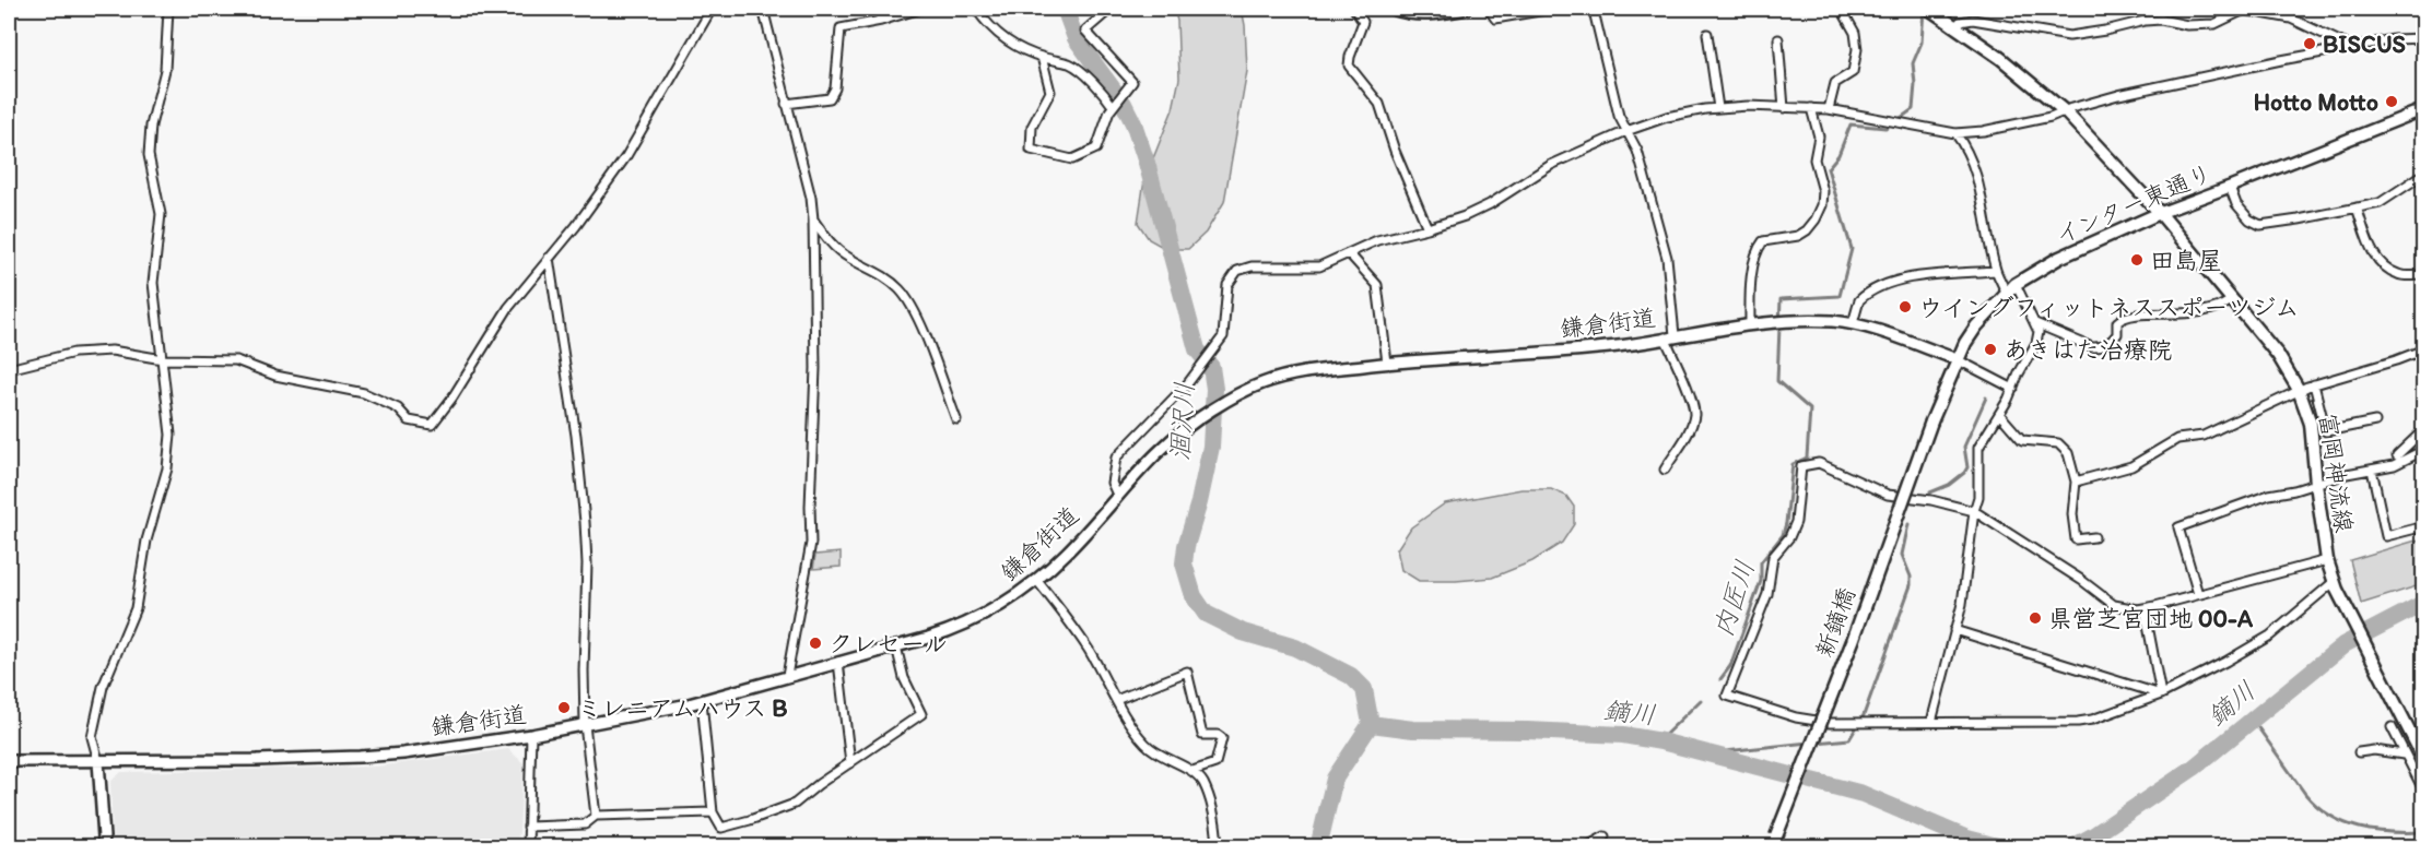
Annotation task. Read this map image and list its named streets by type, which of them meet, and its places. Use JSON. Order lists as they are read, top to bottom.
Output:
{
  "streets": {
    "main road": ["インター東通り", "富岡神流線", "新鏑橋"],
    "street": ["鎌倉街道"]
  },
  "crossings": [
    ["インター東通り", "鎌倉街道"],
    ["インター東通り", "富岡神流線"],
    ["インター東通り", "新鏑橋"]
  ],
  "water": ["涸沢川", "内匠川", "鏑川"],
  "places": [
    "BISCUS",
    "Hotto Motto",
    "田島屋",
    "ウイングフィットネススポーツジム",
    "あきはた治療院",
    "県営芝宮団地 00-A",
    "クレセール",
    "ミレニアムハウス B"
  ]
}
